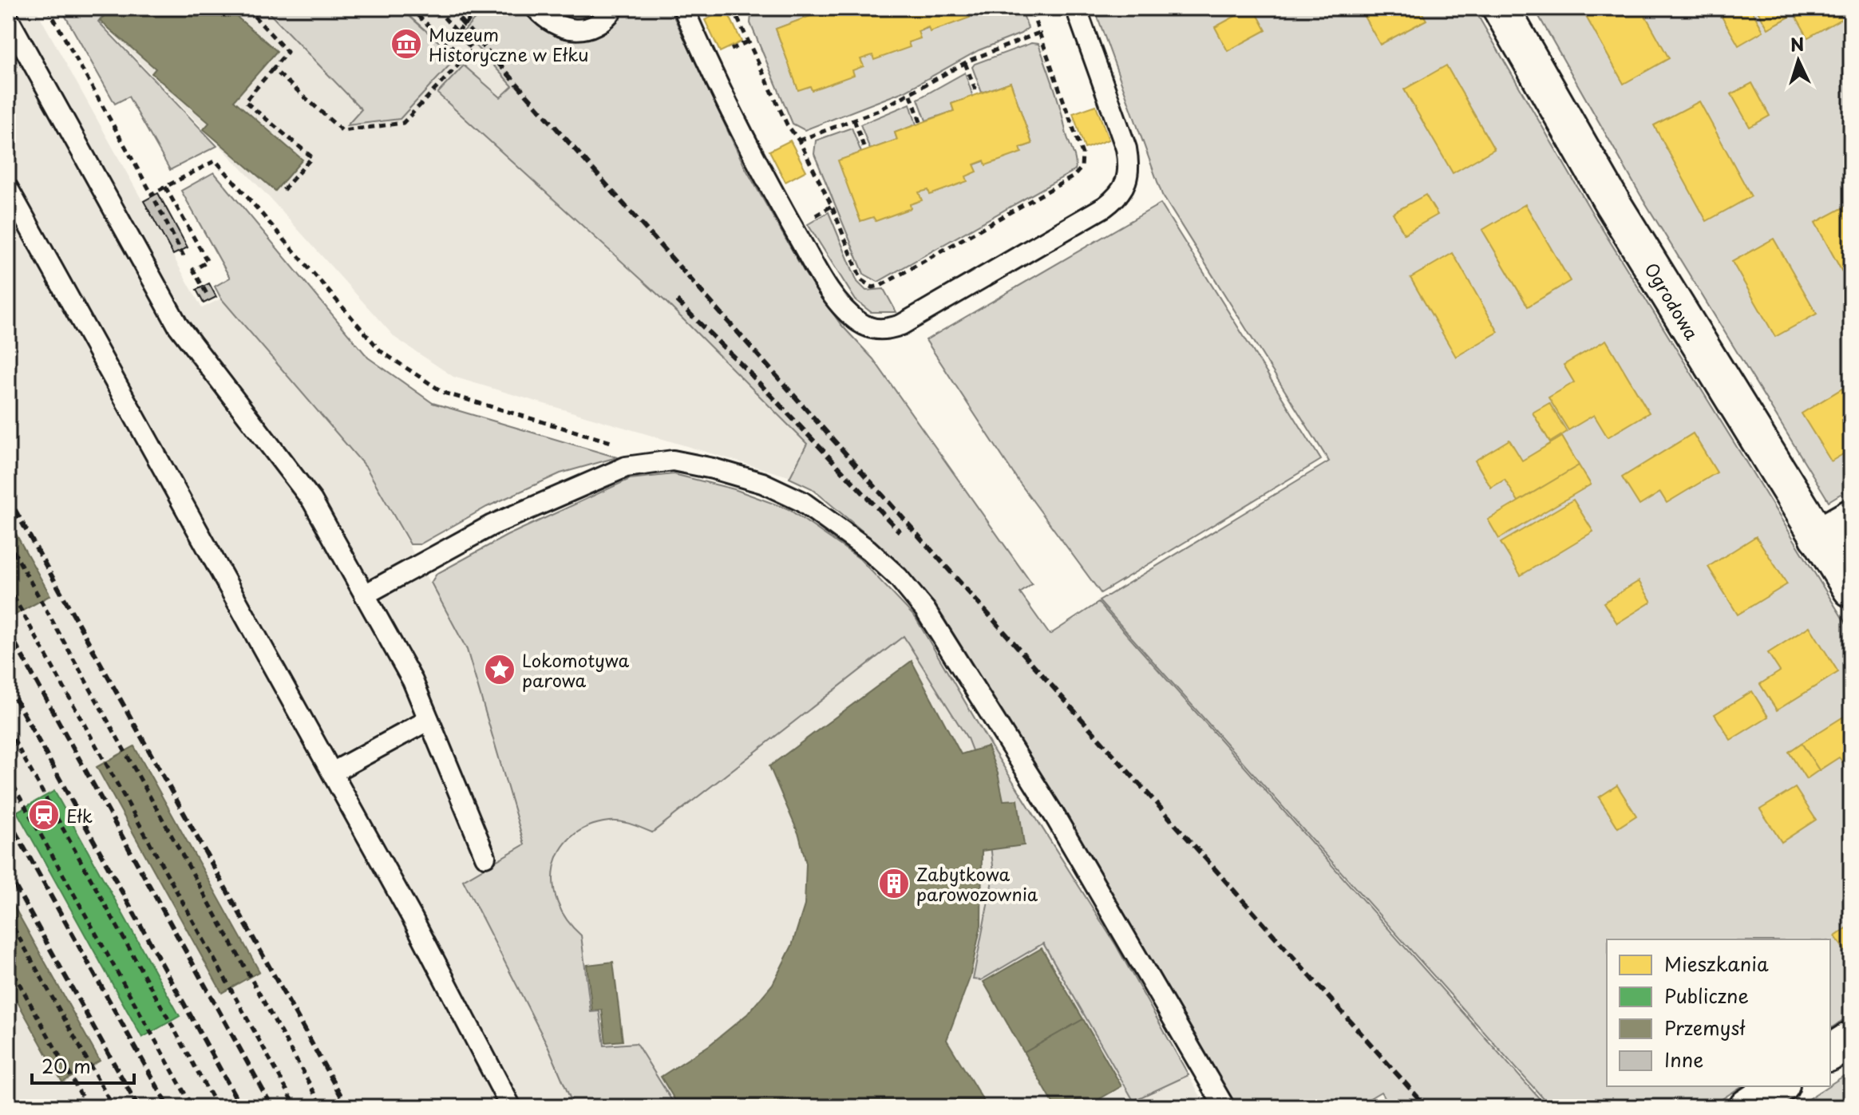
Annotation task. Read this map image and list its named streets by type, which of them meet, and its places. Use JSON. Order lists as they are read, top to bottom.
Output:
{
  "streets": {
    "street": ["Ogrodowa"]
  },
  "places": {
    "museum": ["Muzeum Historyczne w Ełku"],
    "place": ["Lokomotywa parowa"],
    "station": ["Ełk"],
    "building": ["Zabytkowa parowozownia"]
  },
  "legend": [
    "Mieszkania",
    "Publiczne",
    "Przemysł",
    "Inne"
  ],
  "scale_bar": "20 m",
  "north": "top"
}
